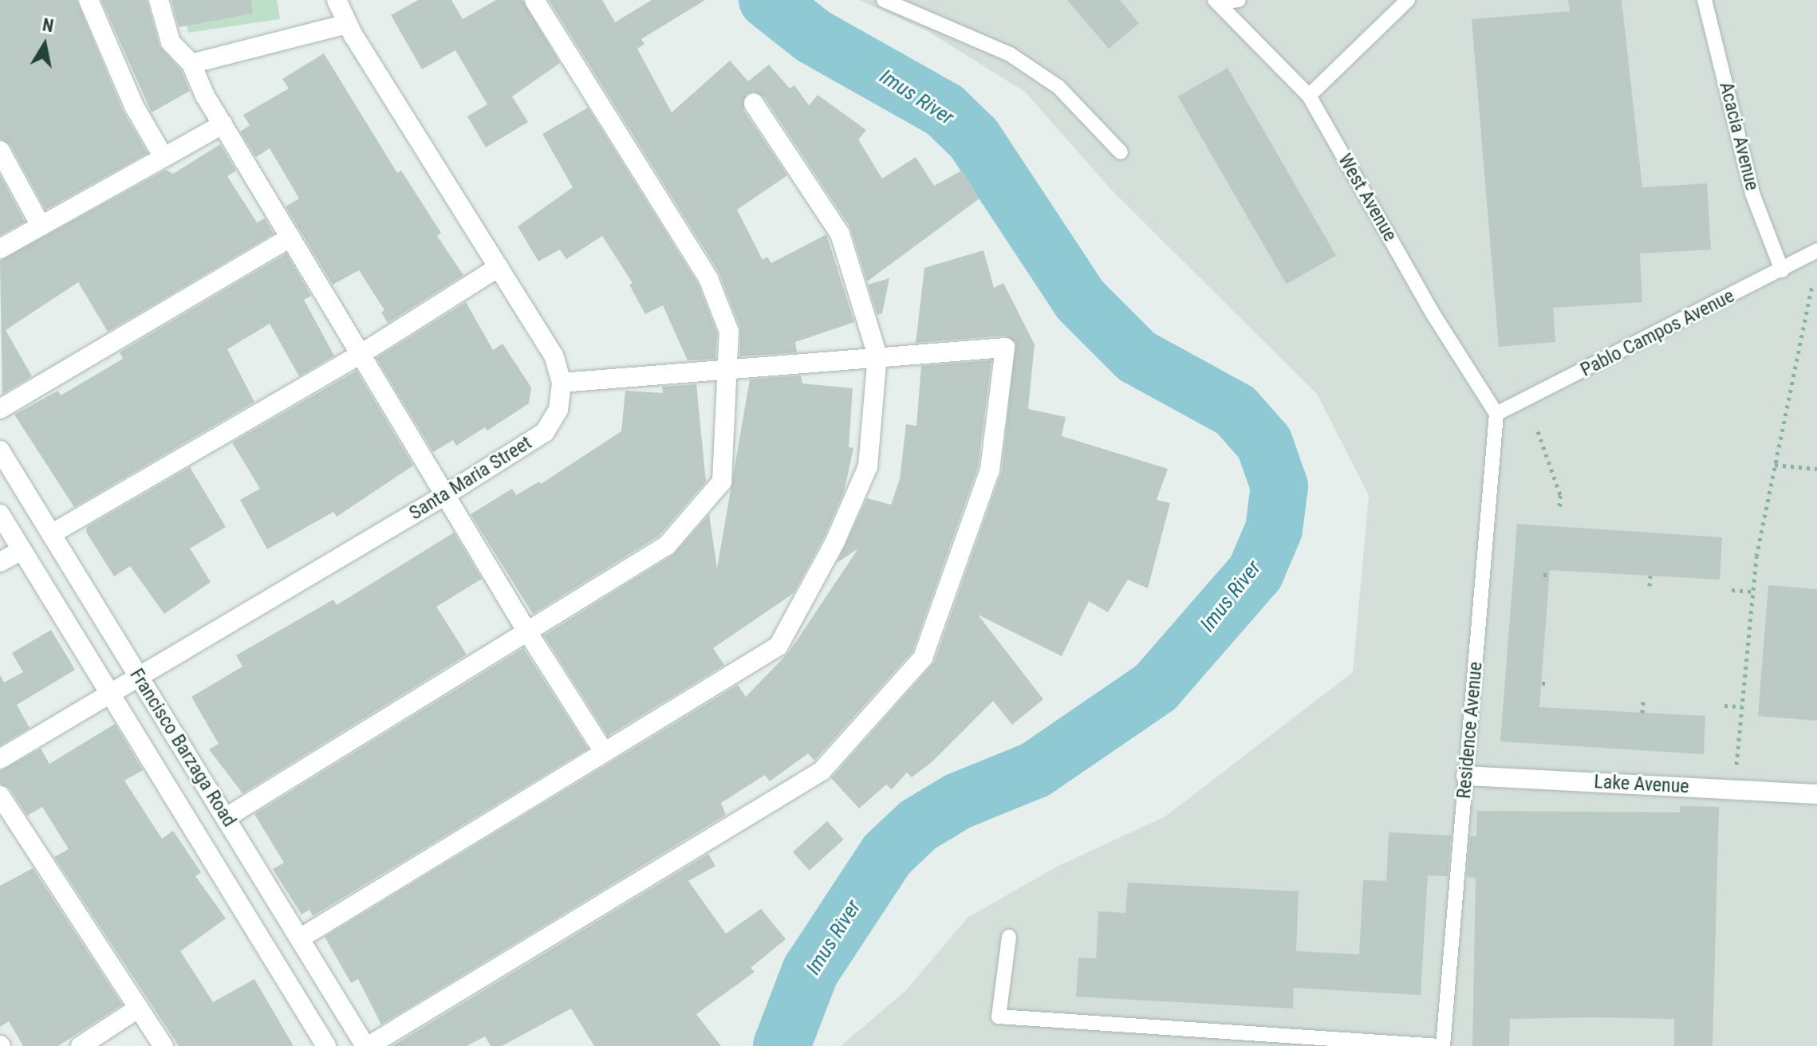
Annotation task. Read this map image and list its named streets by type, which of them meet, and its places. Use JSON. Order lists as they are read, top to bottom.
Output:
{
  "streets": {
    "street": ["Santa Maria Street", "Francisco Barzaga Road", "Lake Avenue"],
    "lane": [
      "Acacia Avenue",
      "West Avenue",
      "Pablo Campos Avenue",
      "Residence Avenue"
    ]
  },
  "crossings": [
    ["Acacia Avenue", "Pablo Campos Avenue"],
    ["West Avenue", "Pablo Campos Avenue"],
    ["West Avenue", "Residence Avenue"],
    ["Pablo Campos Avenue", "Residence Avenue"],
    ["Santa Maria Street", "Francisco Barzaga Road"],
    ["Residence Avenue", "Lake Avenue"]
  ],
  "water": ["Imus River"],
  "north": "top"
}
